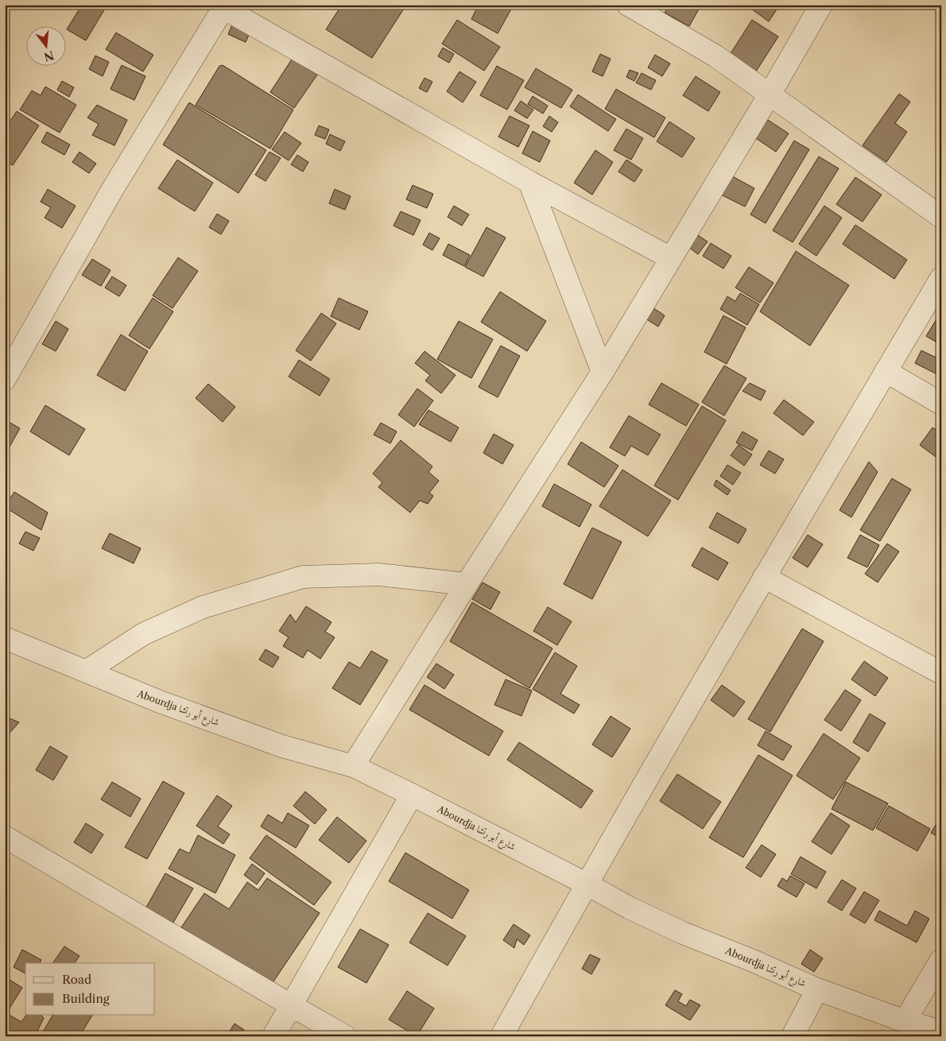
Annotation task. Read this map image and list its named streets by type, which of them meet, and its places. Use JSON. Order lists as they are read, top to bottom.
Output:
{
  "streets": {
    "street": ["Abourdja شارع أبو رتشا"]
  },
  "legend": ["Road", "Building"],
  "north": "bottom"
}
